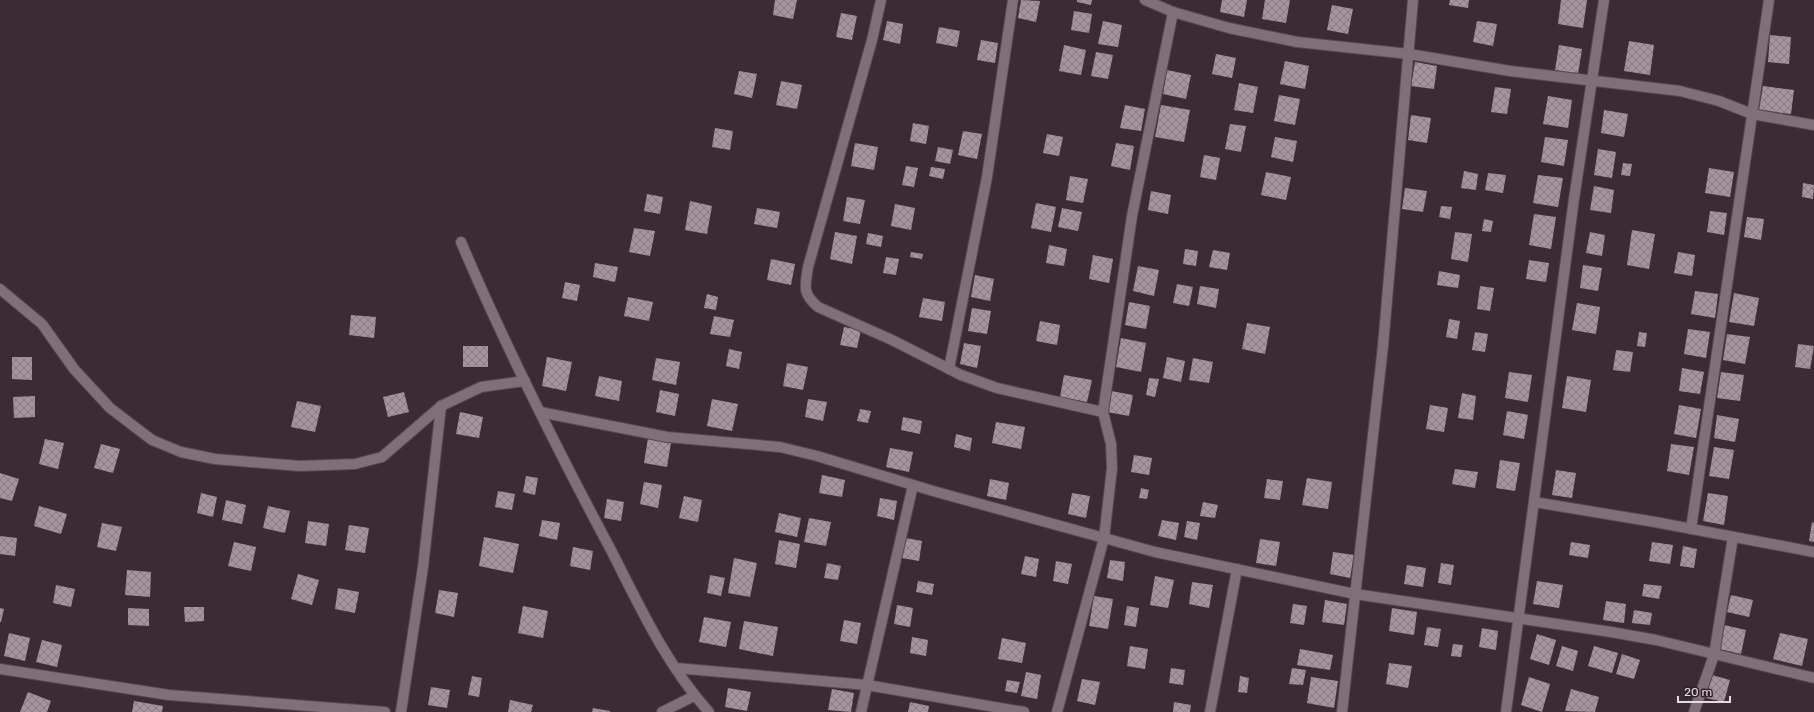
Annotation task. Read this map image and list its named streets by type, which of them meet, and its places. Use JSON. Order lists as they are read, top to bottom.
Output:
{
  "scale_bar": "20 m"
}
